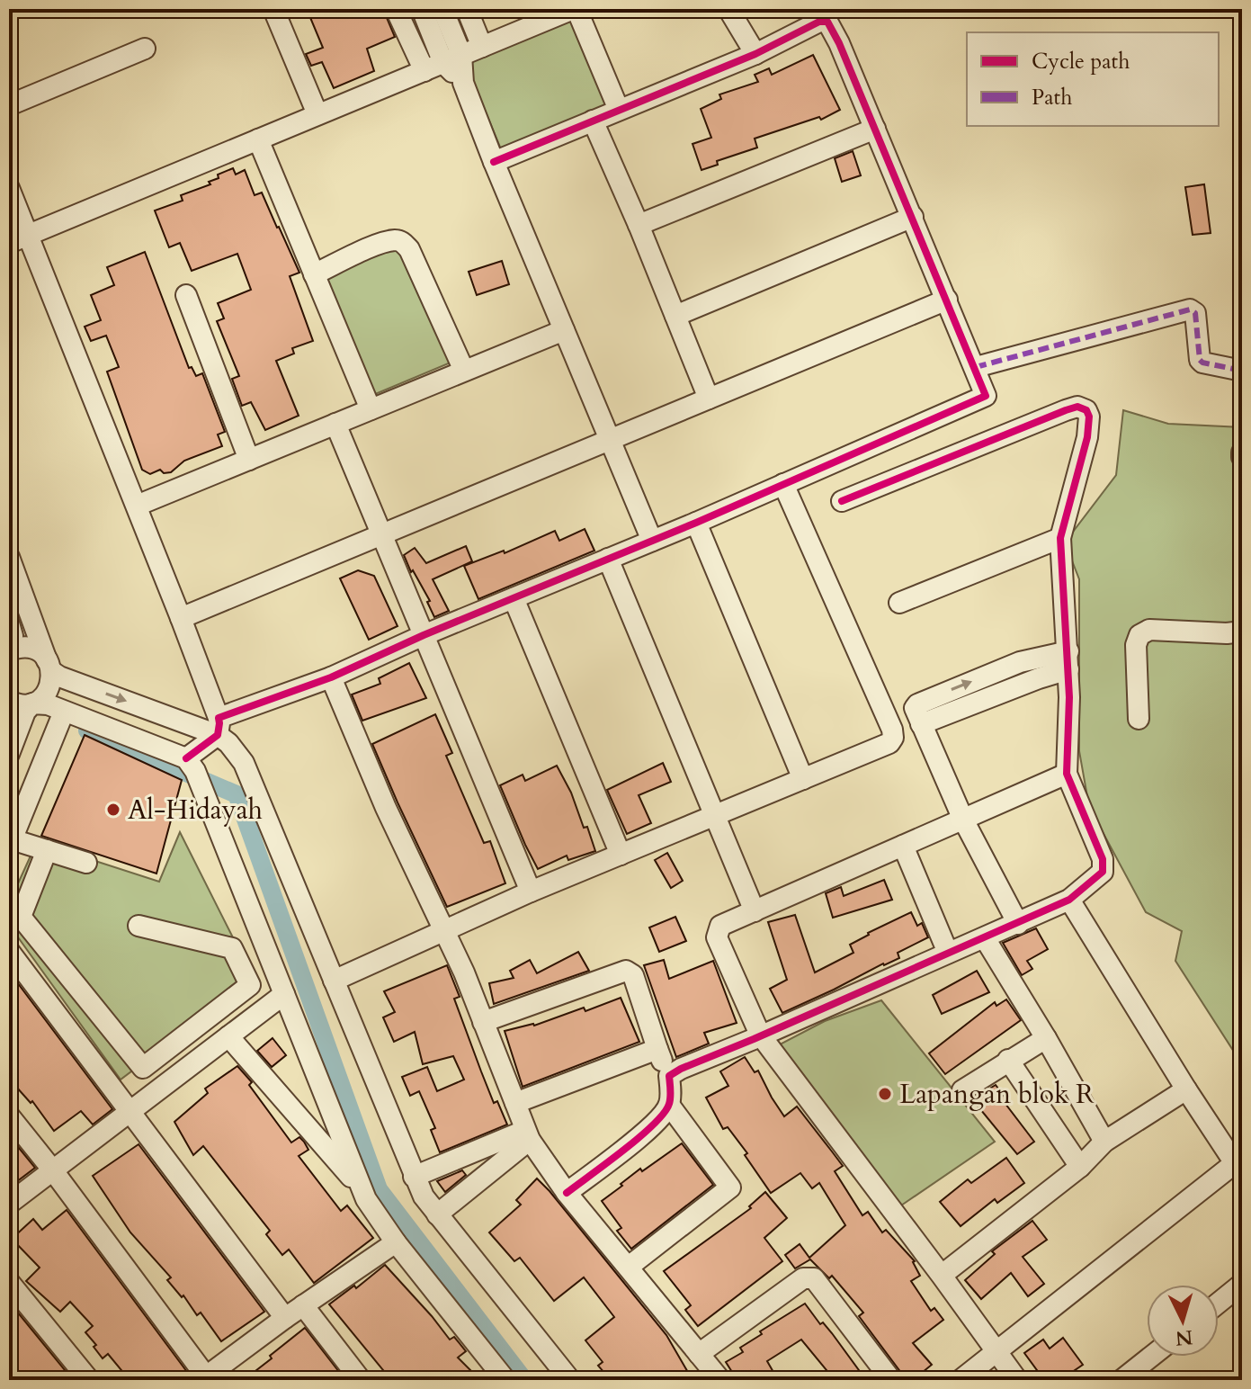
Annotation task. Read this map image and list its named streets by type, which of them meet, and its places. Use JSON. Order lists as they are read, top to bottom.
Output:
{
  "places": ["Al-Hidayah", "Lapangan blok R"],
  "legend": ["Cycle path", "Path"],
  "north": "bottom"
}
